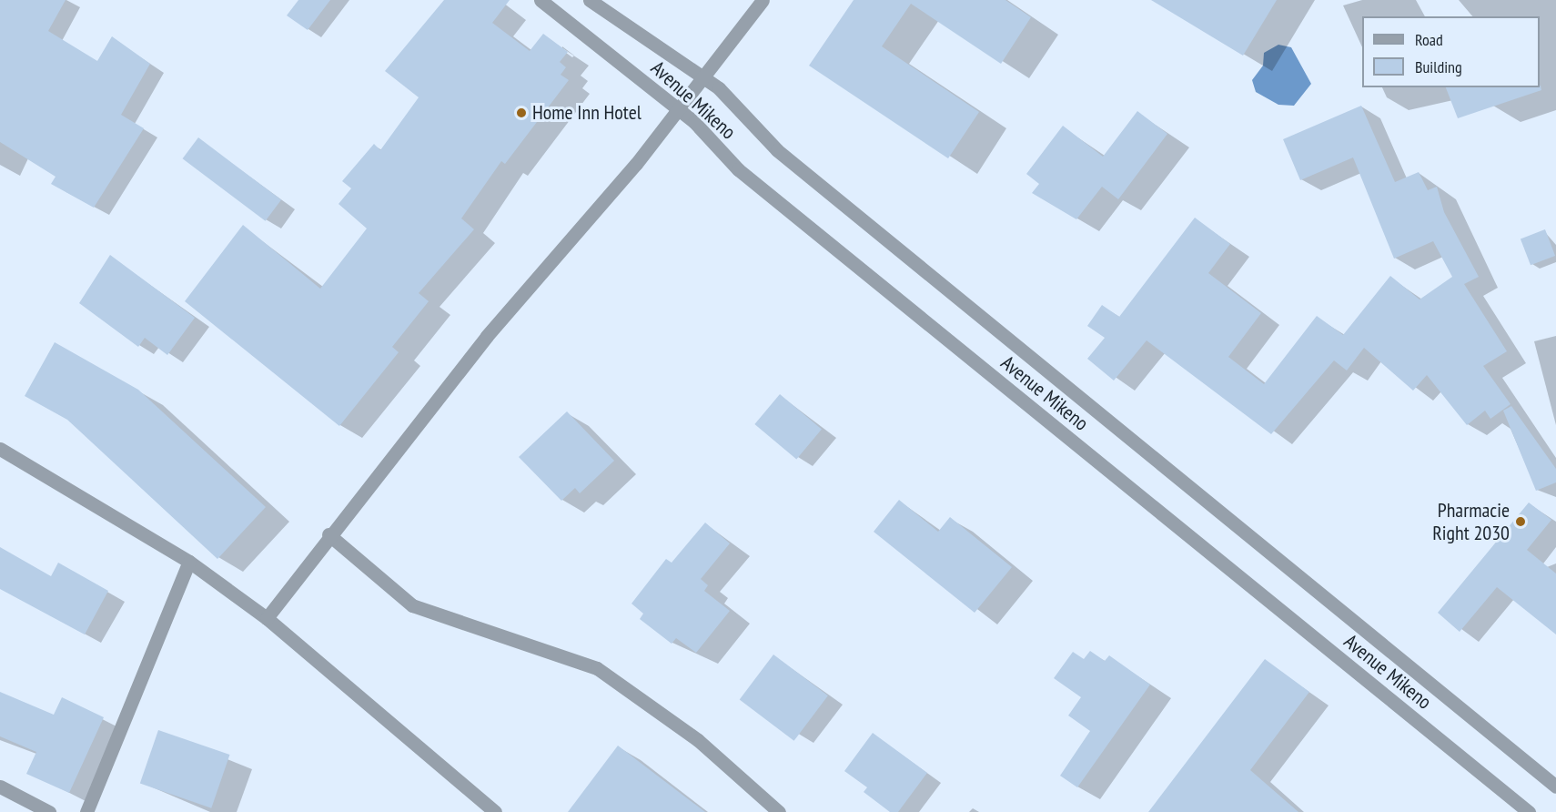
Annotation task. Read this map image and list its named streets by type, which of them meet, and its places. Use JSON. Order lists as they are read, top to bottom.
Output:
{
  "streets": {
    "street": ["Avenue Mikeno"]
  },
  "places": ["Home Inn Hotel", "Pharmacie Right 2030"],
  "legend": ["Road", "Building"]
}
